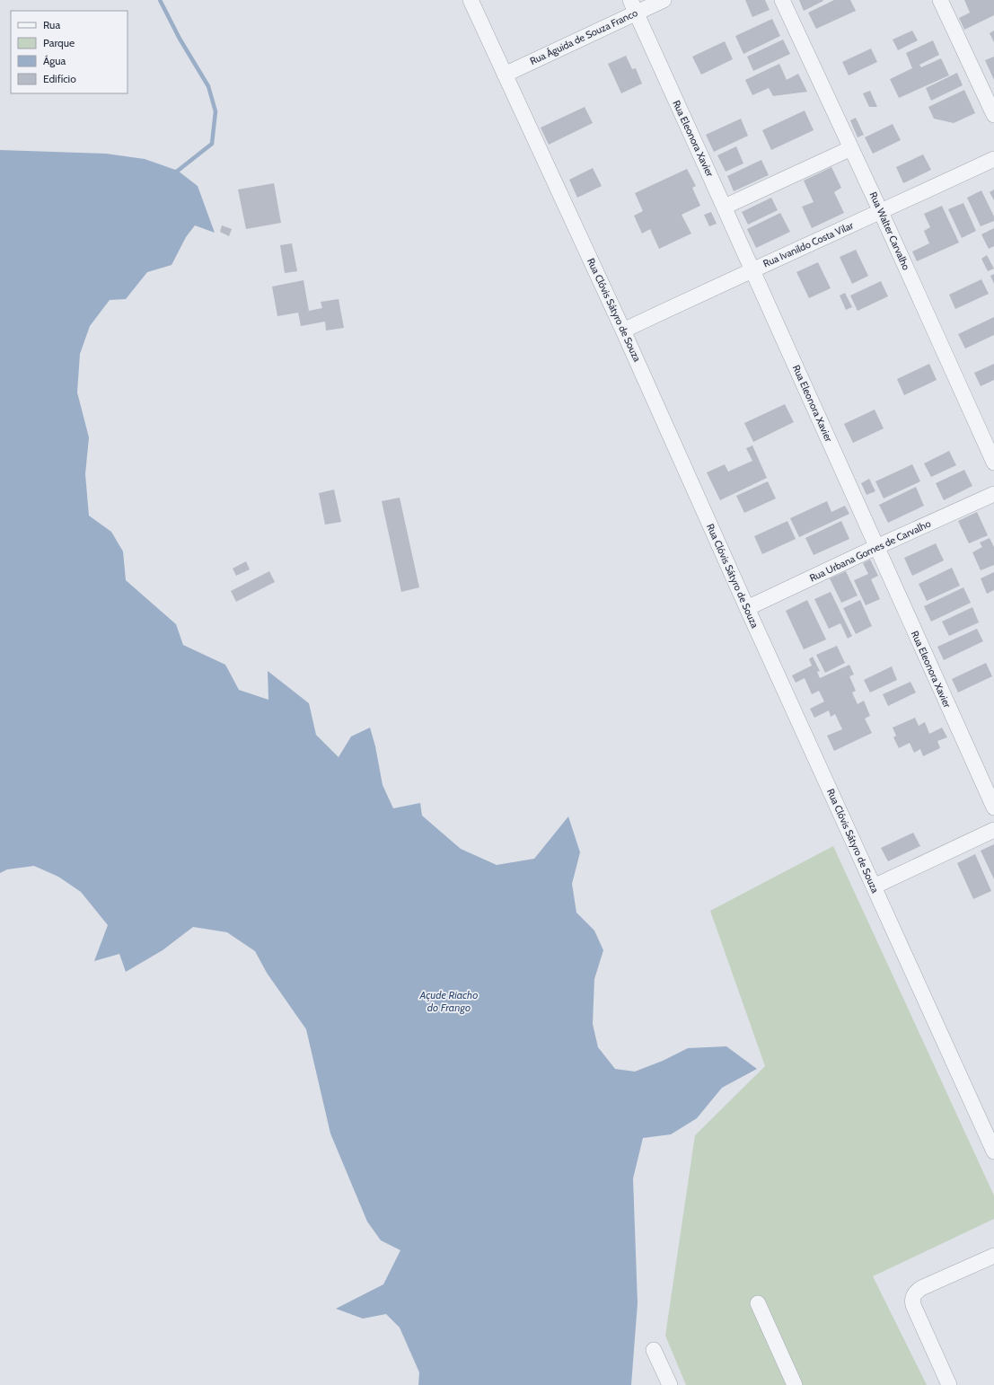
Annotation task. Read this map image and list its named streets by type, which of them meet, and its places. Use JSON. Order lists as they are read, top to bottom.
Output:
{
  "streets": {
    "street": [
      "Rua Águida de Souza Franco",
      "Rua Eleonora Xavier",
      "Rua Walter Carvalho",
      "Rua Ivanildo Costa Vilar",
      "Rua Clóvis Sátyro de Souza",
      "Rua Urbana Gomes de Carvalho"
    ]
  },
  "crossings": [
    ["Rua Águida de Souza Franco", "Rua Eleonora Xavier"],
    ["Rua Águida de Souza Franco", "Rua Clóvis Sátyro de Souza"],
    ["Rua Eleonora Xavier", "Rua Ivanildo Costa Vilar"],
    ["Rua Eleonora Xavier", "Rua Urbana Gomes de Carvalho"],
    ["Rua Walter Carvalho", "Rua Ivanildo Costa Vilar"],
    ["Rua Ivanildo Costa Vilar", "Rua Clóvis Sátyro de Souza"],
    ["Rua Clóvis Sátyro de Souza", "Rua Urbana Gomes de Carvalho"]
  ],
  "water": ["Açude Riacho do Frango"],
  "legend": [
    "Rua",
    "Parque",
    "Água",
    "Edifício"
  ]
}
